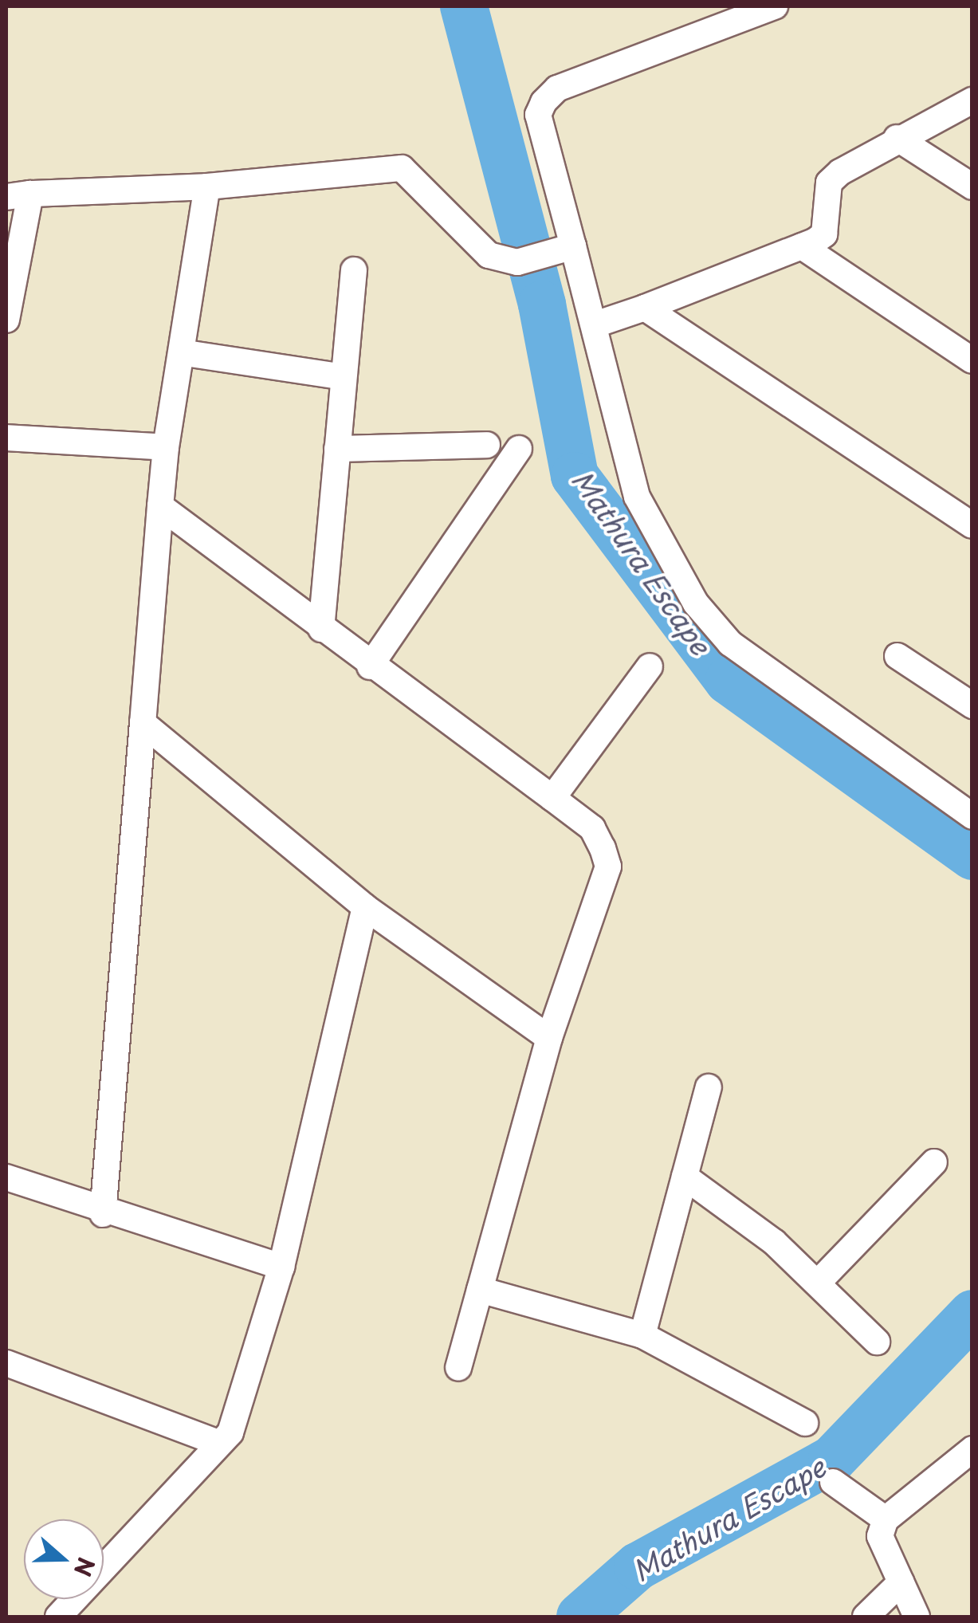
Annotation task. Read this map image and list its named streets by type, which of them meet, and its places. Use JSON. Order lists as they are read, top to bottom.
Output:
{
  "water": ["Mathura Escape"],
  "north": "right"
}
